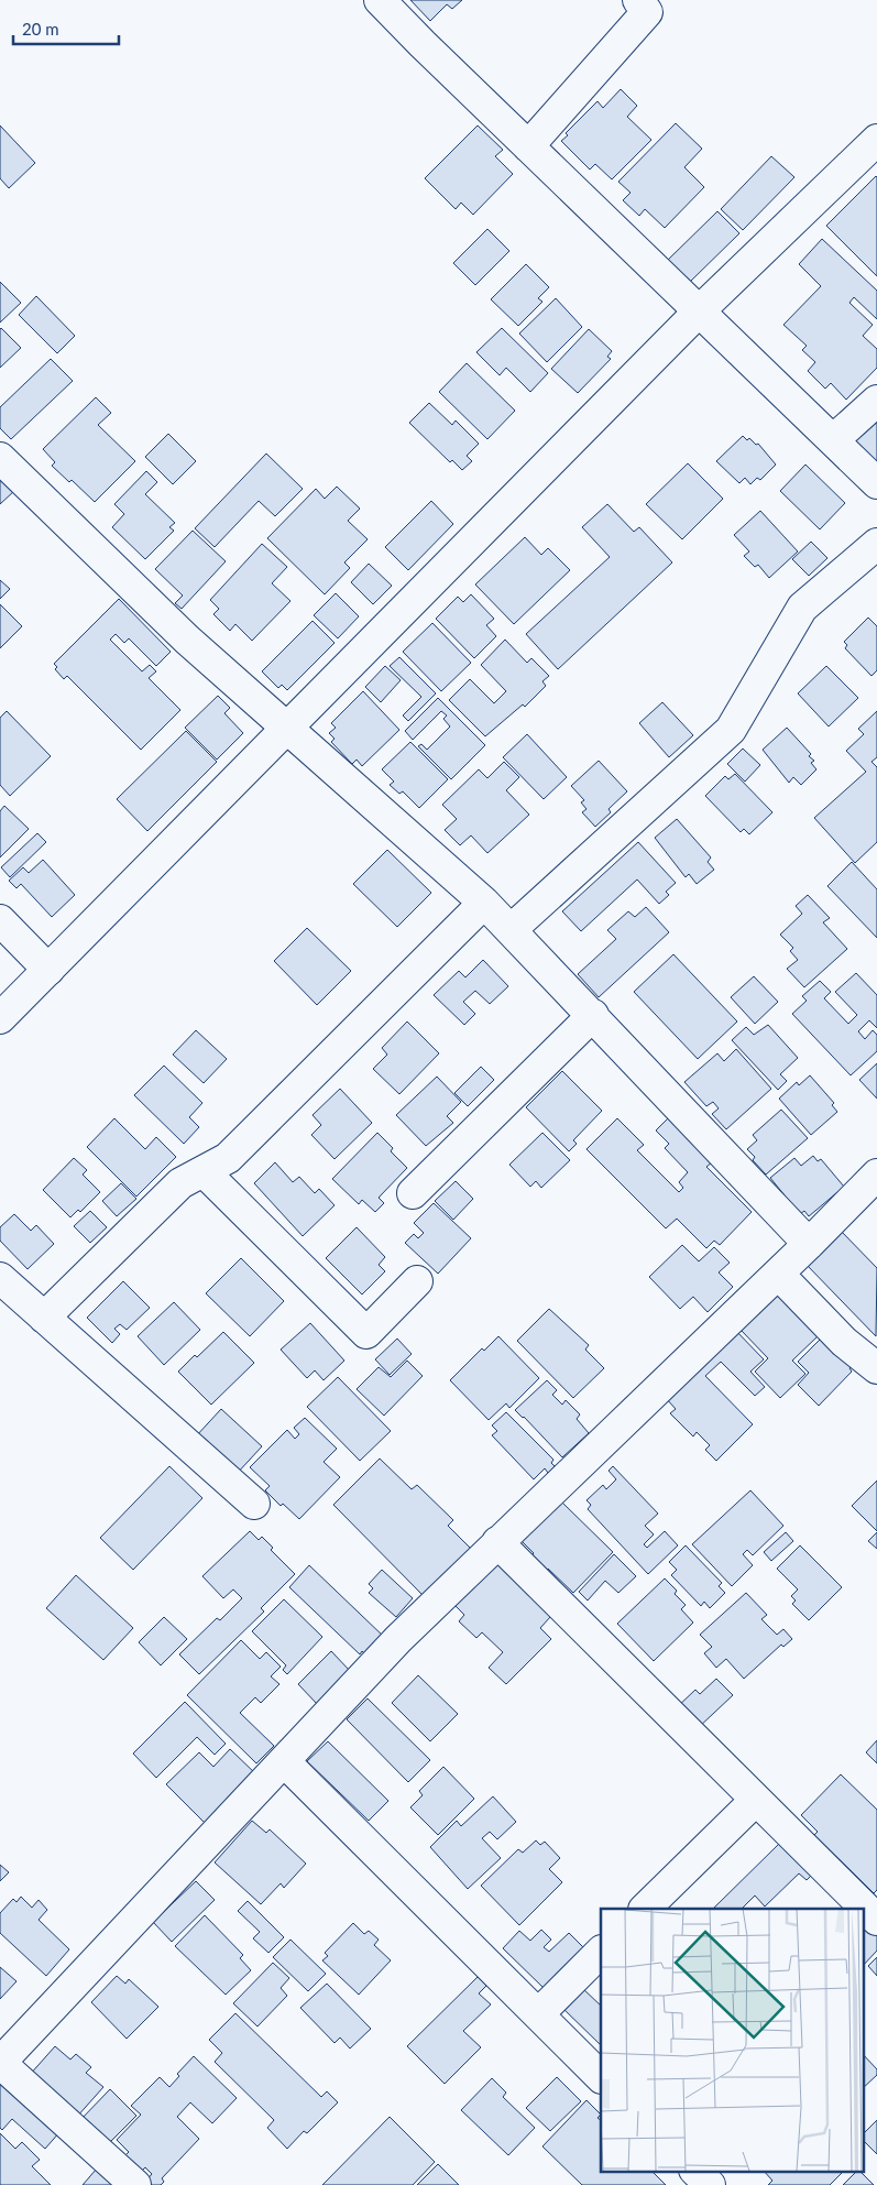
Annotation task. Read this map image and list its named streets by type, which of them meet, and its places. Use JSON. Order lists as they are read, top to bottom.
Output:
{
  "scale_bar": "20 m"
}
